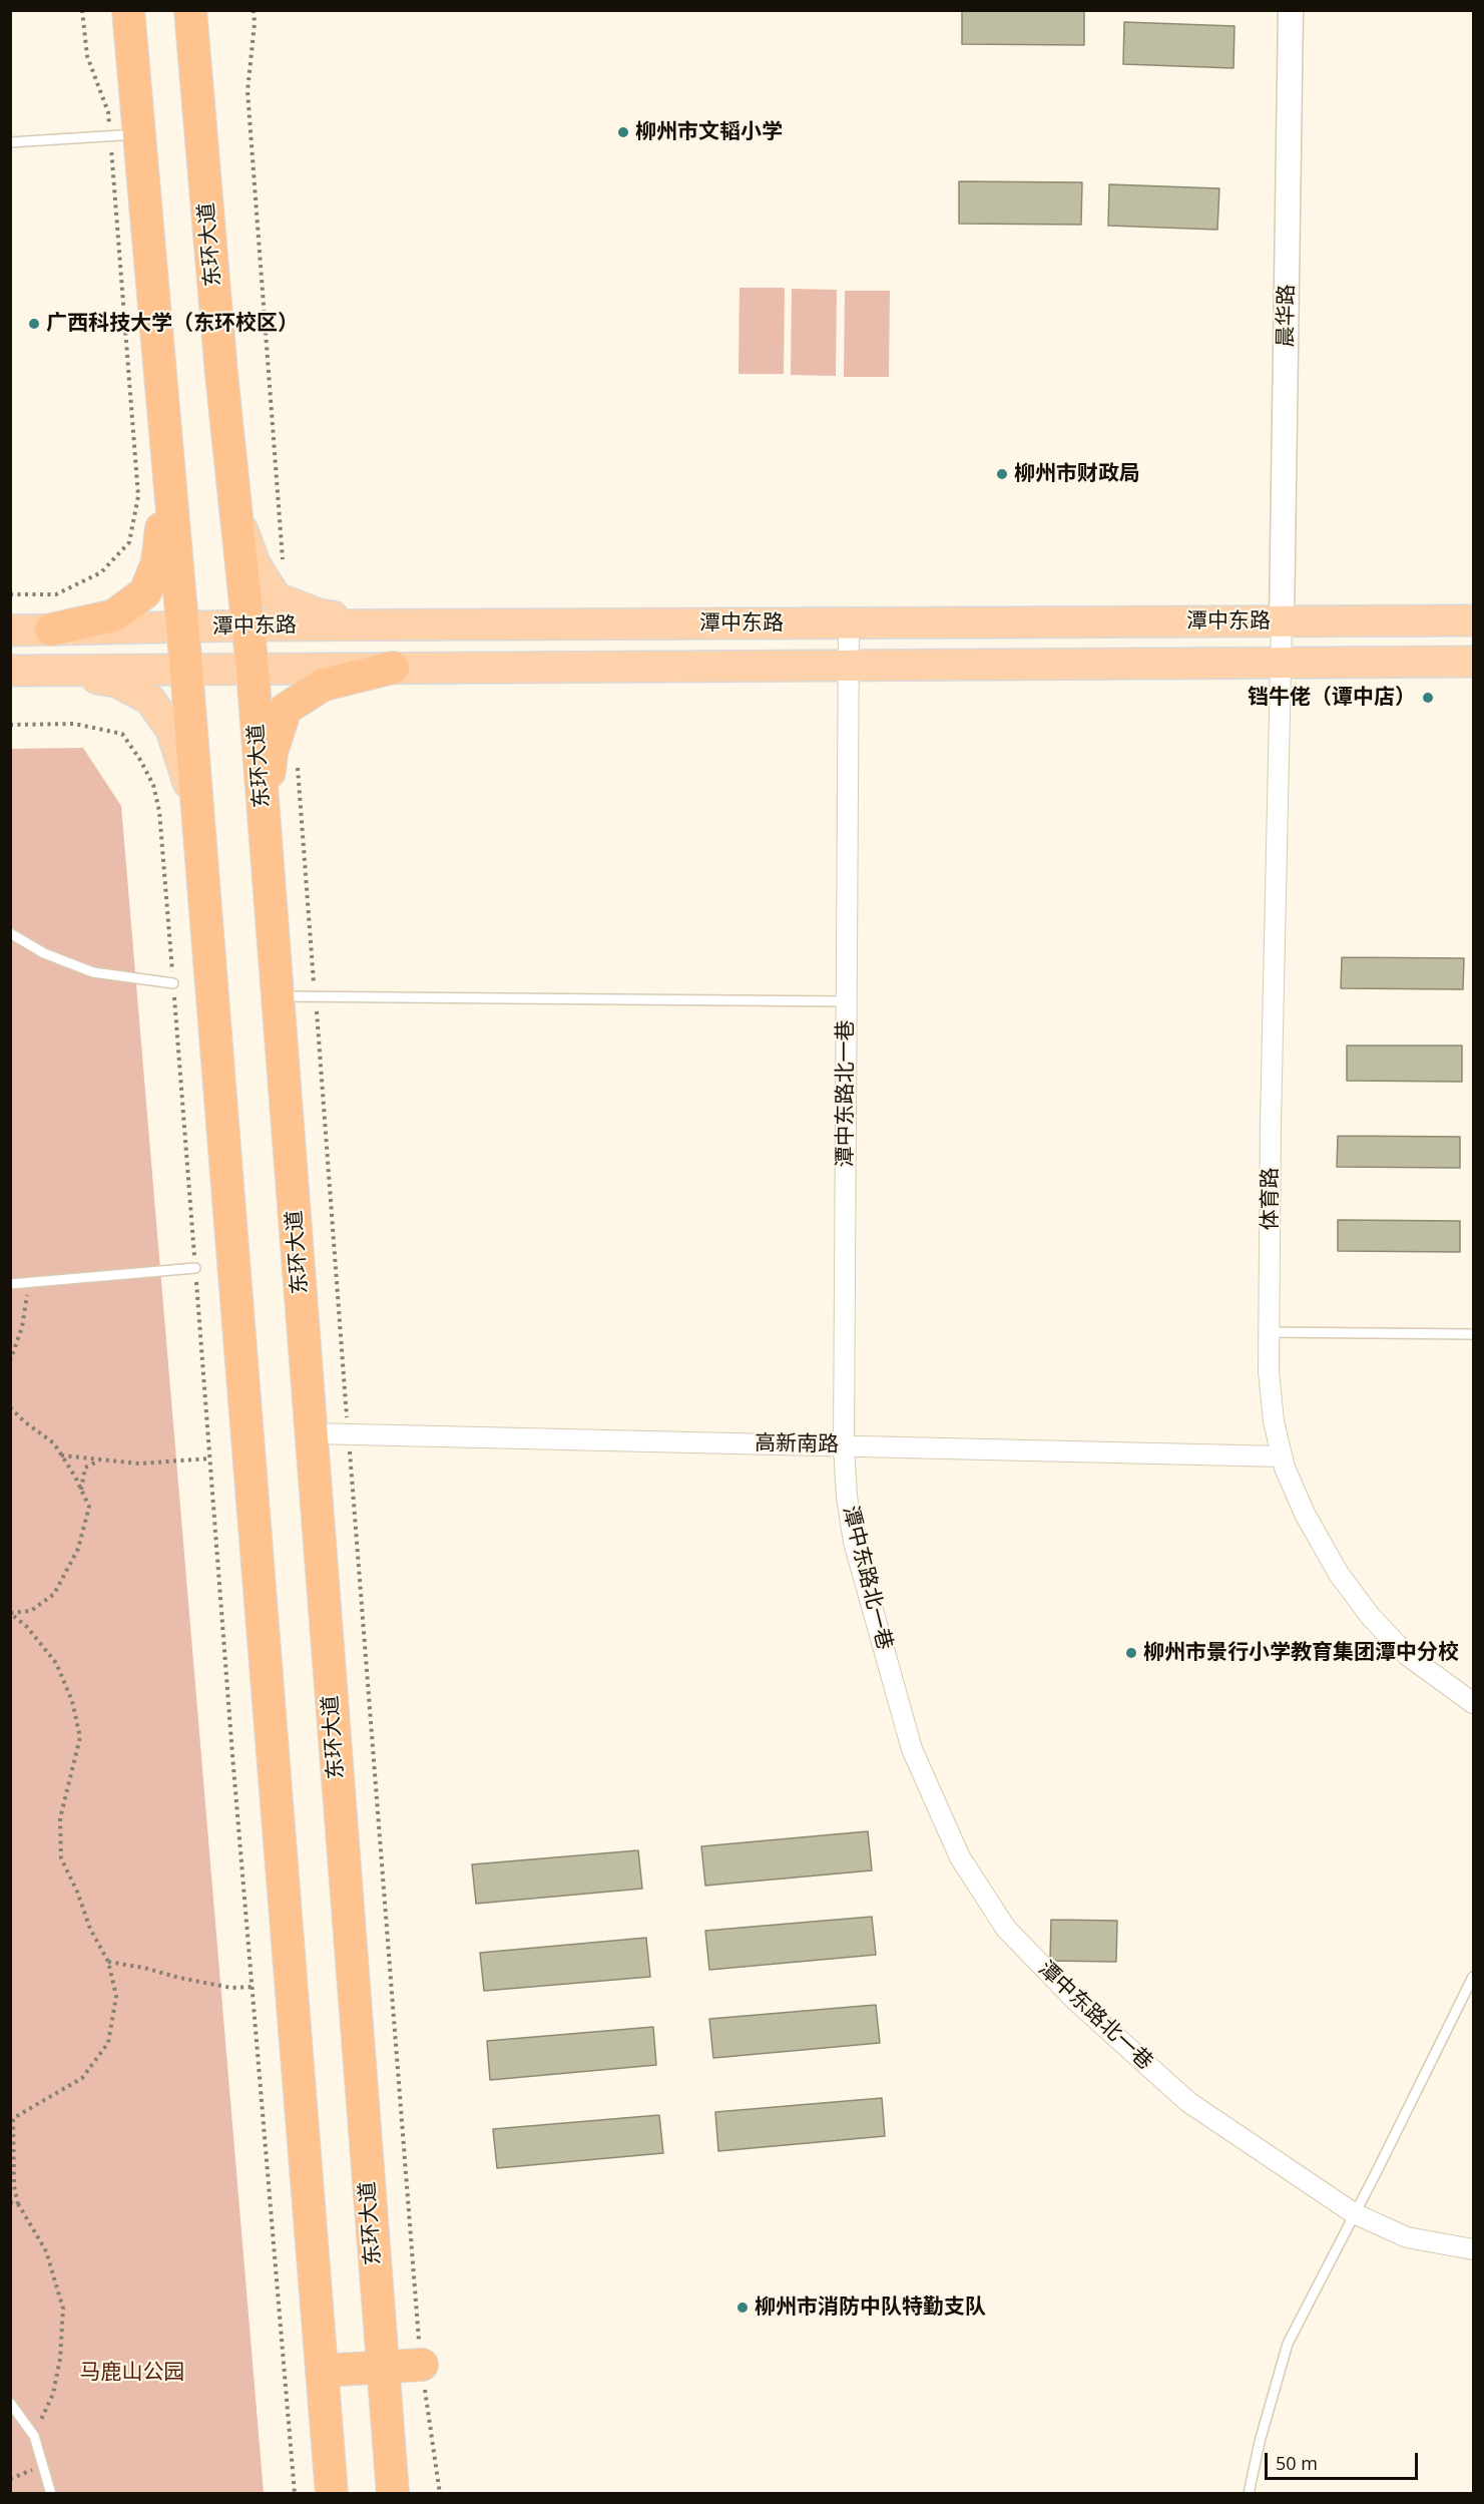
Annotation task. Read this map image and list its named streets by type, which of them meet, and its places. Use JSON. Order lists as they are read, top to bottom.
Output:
{
  "streets": {
    "highway": ["东环大道"],
    "main road": ["潭中东路"],
    "street": [
      "晨华路",
      "潭中东路北一巷",
      "体育路",
      "高新南路"
    ]
  },
  "crossings": [
    ["东环大道", "潭中东路"],
    ["东环大道", "高新南路"],
    ["晨华路", "潭中东路"],
    ["晨华路", "体育路"],
    ["潭中东路", "潭中东路北一巷"],
    ["潭中东路", "体育路"],
    ["潭中东路北一巷", "高新南路"],
    ["体育路", "高新南路"]
  ],
  "parks": ["马鹿山公园"],
  "places": [
    "柳州市文韬小学",
    "广西科技大学（东环校区）",
    "柳州市财政局",
    "铛牛佬（谭中店）",
    "柳州市景行小学教育集团潭中分校",
    "柳州市消防中队特勤支队"
  ],
  "scale_bar": "50 m"
}
